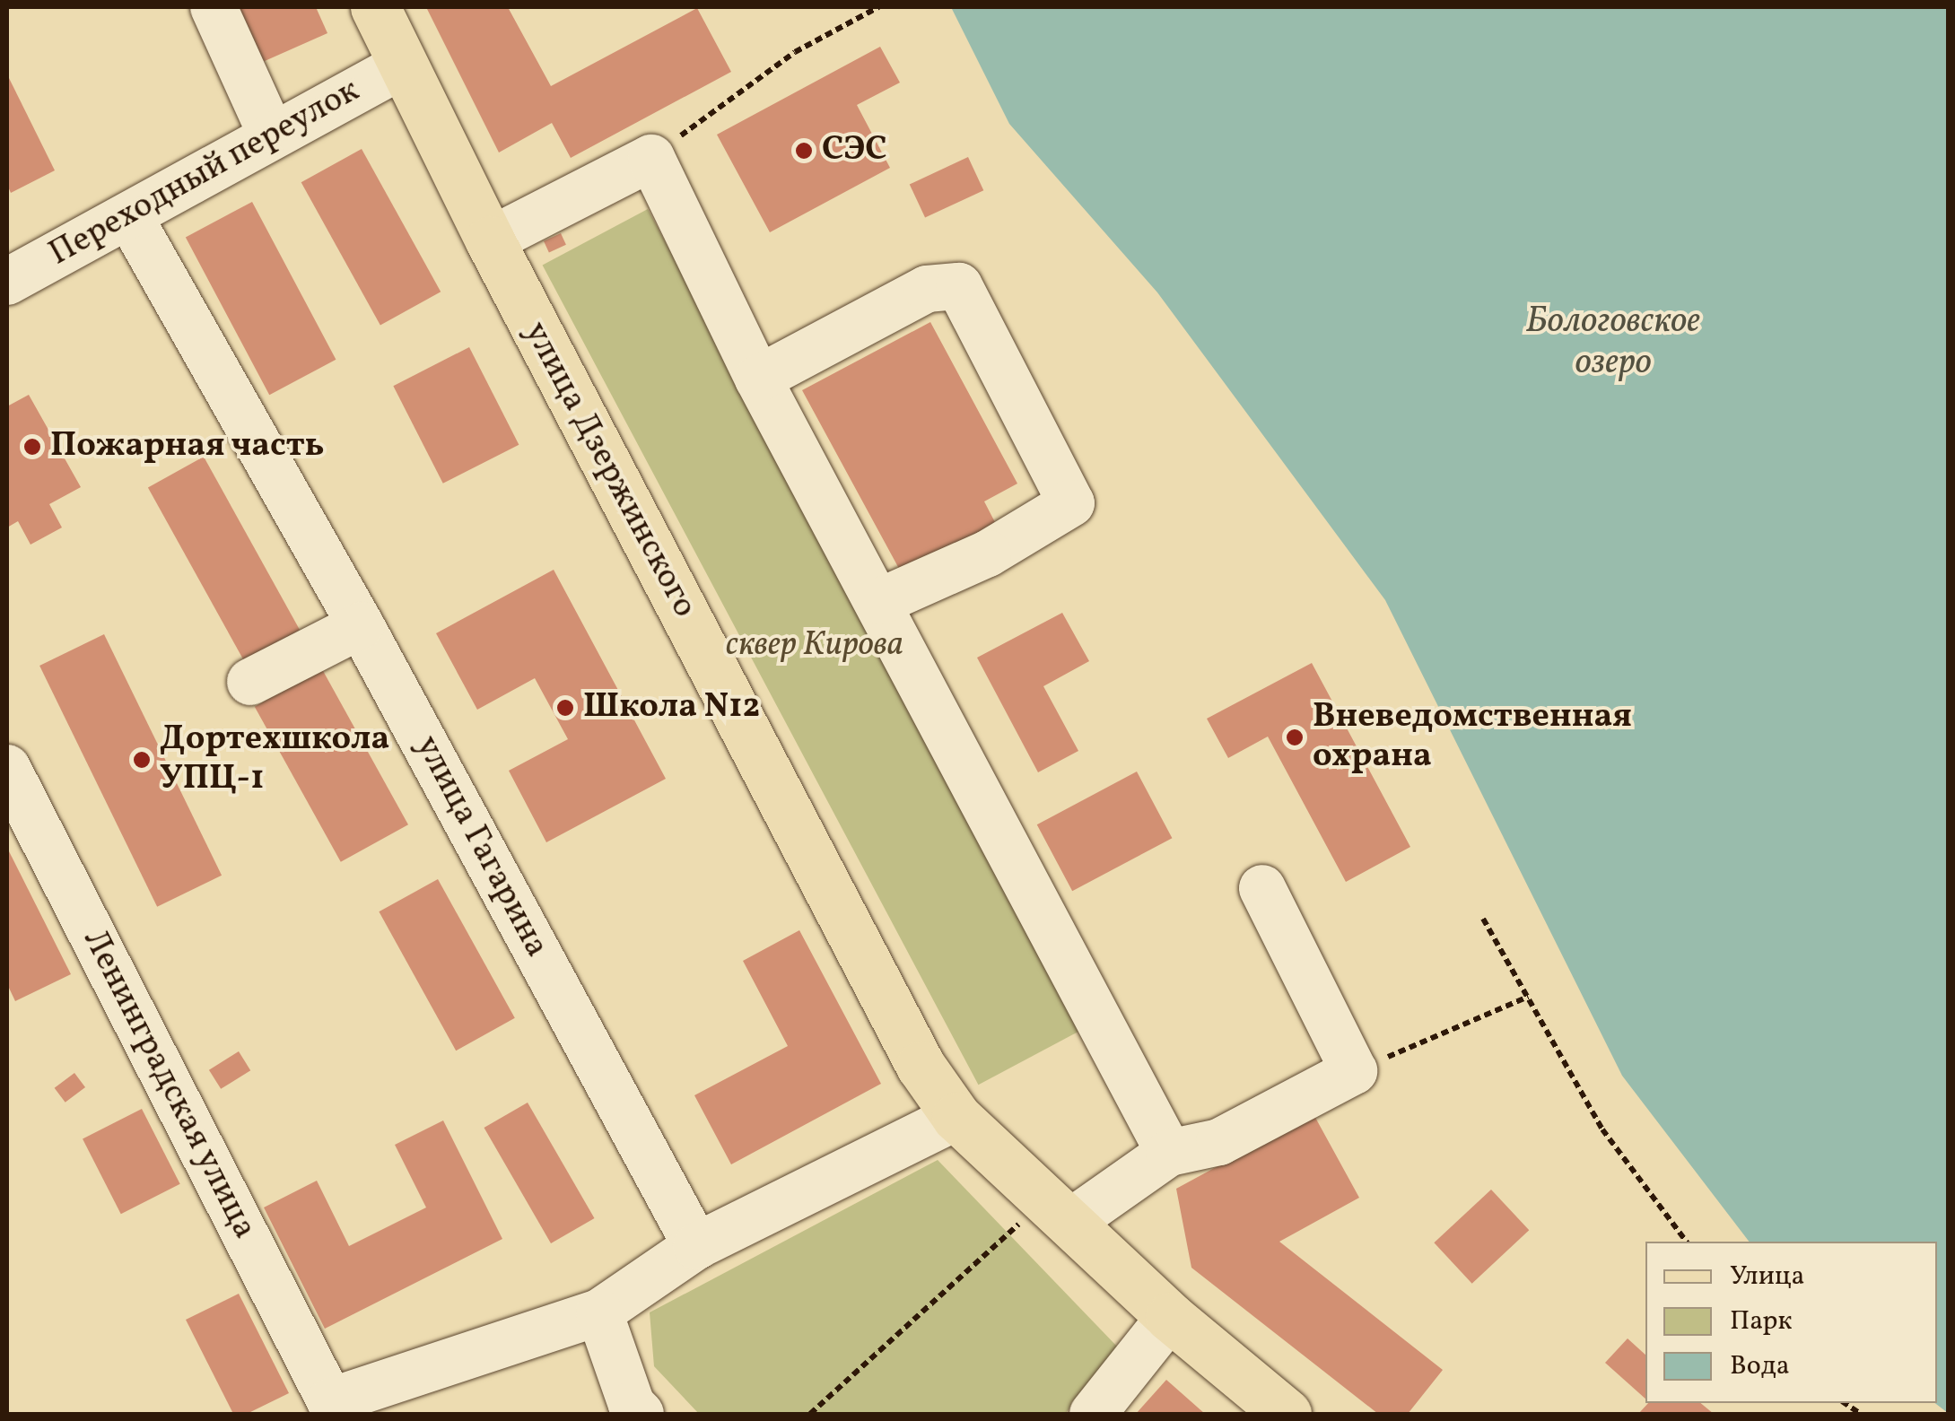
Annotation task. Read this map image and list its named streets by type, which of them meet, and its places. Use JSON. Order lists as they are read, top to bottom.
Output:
{
  "streets": {
    "main road": ["улица Дзержинского"],
    "street": ["Переходный переулок", "улица Гагарина", "Ленинградская улица"]
  },
  "crossings": [
    ["Переходный переулок", "улица Дзержинского"],
    ["Переходный переулок", "улица Гагарина"]
  ],
  "water": ["Бологовское озеро"],
  "parks": ["сквер Кирова"],
  "places": [
    "СЭС",
    "Пожарная часть",
    "Школа N12",
    "Вневедомственная охрана",
    "Дортехшкола УПЦ-1"
  ],
  "legend": ["Улица", "Парк", "Вода"]
}
